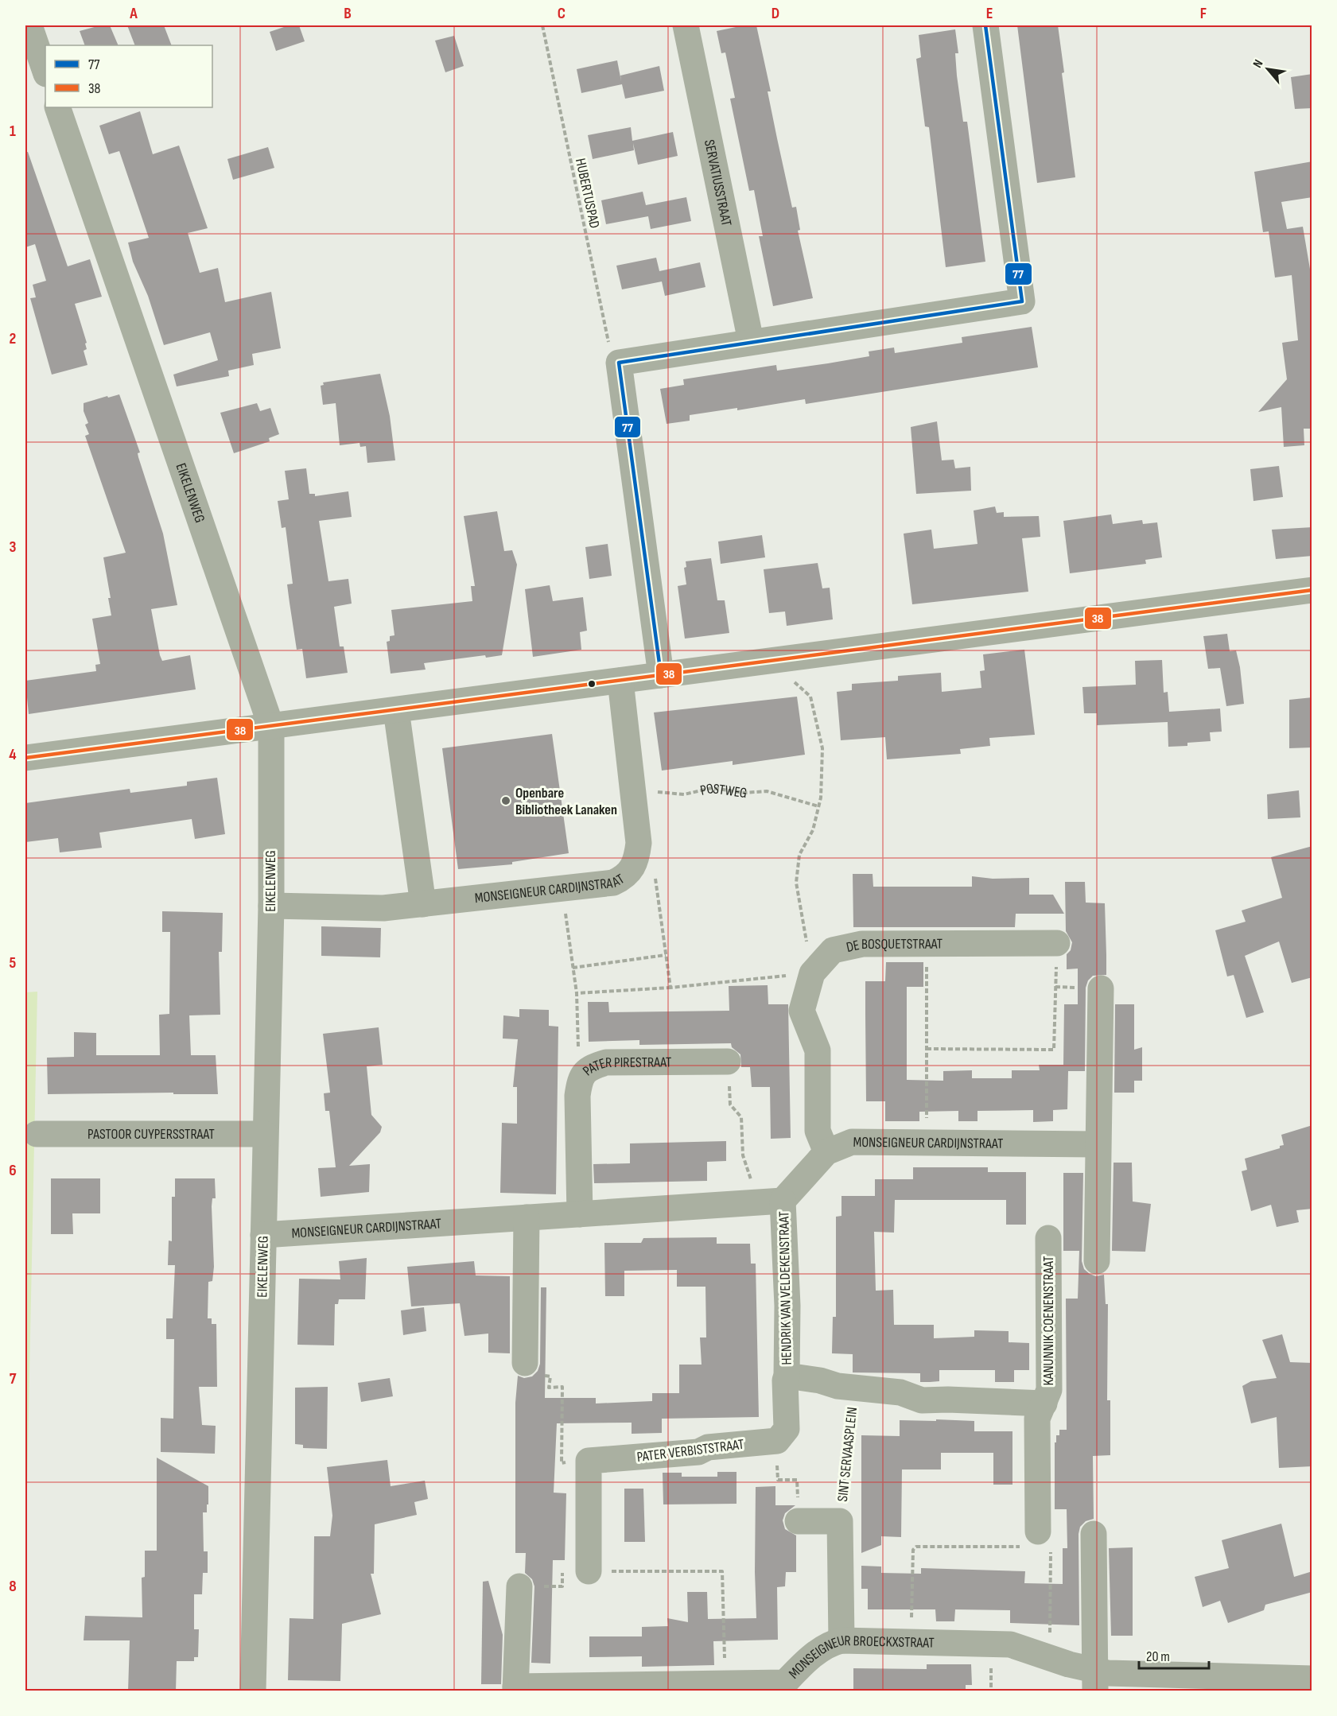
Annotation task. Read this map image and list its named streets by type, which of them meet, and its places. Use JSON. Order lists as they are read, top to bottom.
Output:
{
  "streets": {
    "street": [
      "SERVATIUSSTRAAT",
      "EIKELENWEG",
      "MONSEIGNEUR CARDIJNSTRAAT",
      "DE BOSQUETSTRAAT",
      "PATER PIRESTRAAT",
      "PASTOOR CUYPERSSTRAAT",
      "HENDRIK VAN VELDEKENSTRAAT",
      "KANUNNIK COENENSTRAAT",
      "PATER VERBISTSTRAAT",
      "SINT SERVAASPLEIN",
      "MONSEIGNEUR BROECKXSTRAAT"
    ],
    "path": ["HUBERTUSPAD", "POSTWEG"]
  },
  "crossings": [
    ["EIKELENWEG", "MONSEIGNEUR CARDIJNSTRAAT"],
    ["EIKELENWEG", "PASTOOR CUYPERSSTRAAT"],
    ["POSTWEG", "MONSEIGNEUR CARDIJNSTRAAT"],
    ["MONSEIGNEUR CARDIJNSTRAAT", "PATER PIRESTRAAT"],
    ["MONSEIGNEUR CARDIJNSTRAAT", "HENDRIK VAN VELDEKENSTRAAT"],
    ["HENDRIK VAN VELDEKENSTRAAT", "KANUNNIK COENENSTRAAT"],
    ["KANUNNIK COENENSTRAAT", "SINT SERVAASPLEIN"],
    ["SINT SERVAASPLEIN", "MONSEIGNEUR BROECKXSTRAAT"]
  ],
  "places": ["Openbare Bibliotheek Lanaken"],
  "lines": ["transit line 77", "transit line 38"],
  "legend": ["77", "38"],
  "scale_bar": "20 m",
  "north": "top left",
  "grid": {
    "columns": [
      "A",
      "B",
      "C",
      "D",
      "E",
      "F"
    ],
    "rows": [
      "1",
      "2",
      "3",
      "4",
      "5",
      "6",
      "7",
      "8"
    ]
  }
}
